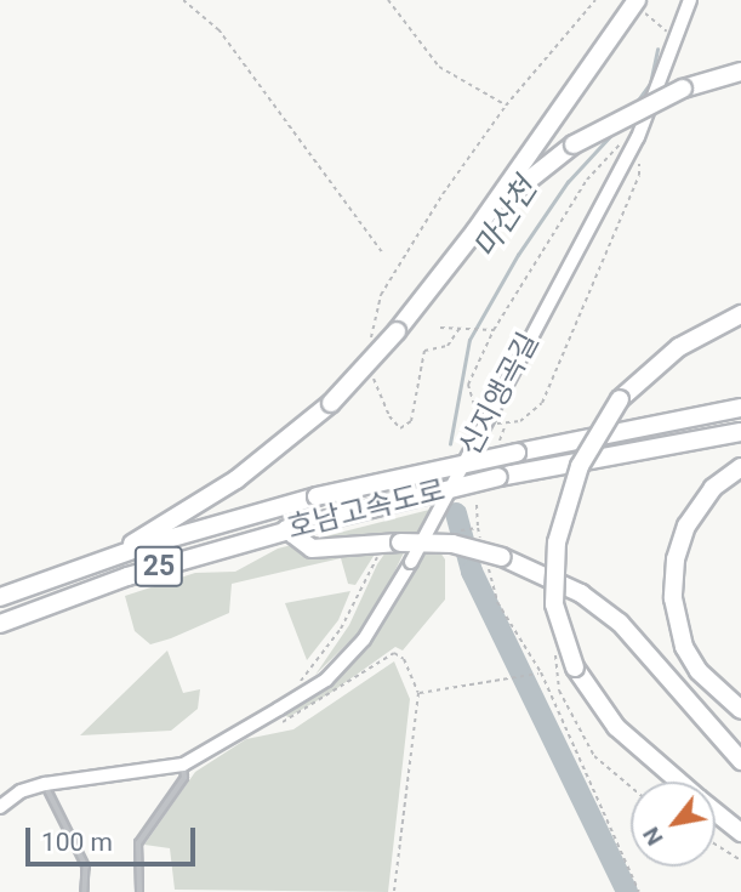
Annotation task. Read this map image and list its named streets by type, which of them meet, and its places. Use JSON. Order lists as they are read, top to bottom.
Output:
{
  "streets": {
    "highway": ["호남고속도로", "25"],
    "street": ["신지앵곡길"]
  },
  "water": ["마산천"],
  "scale_bar": "100 m",
  "north": "bottom left"
}
